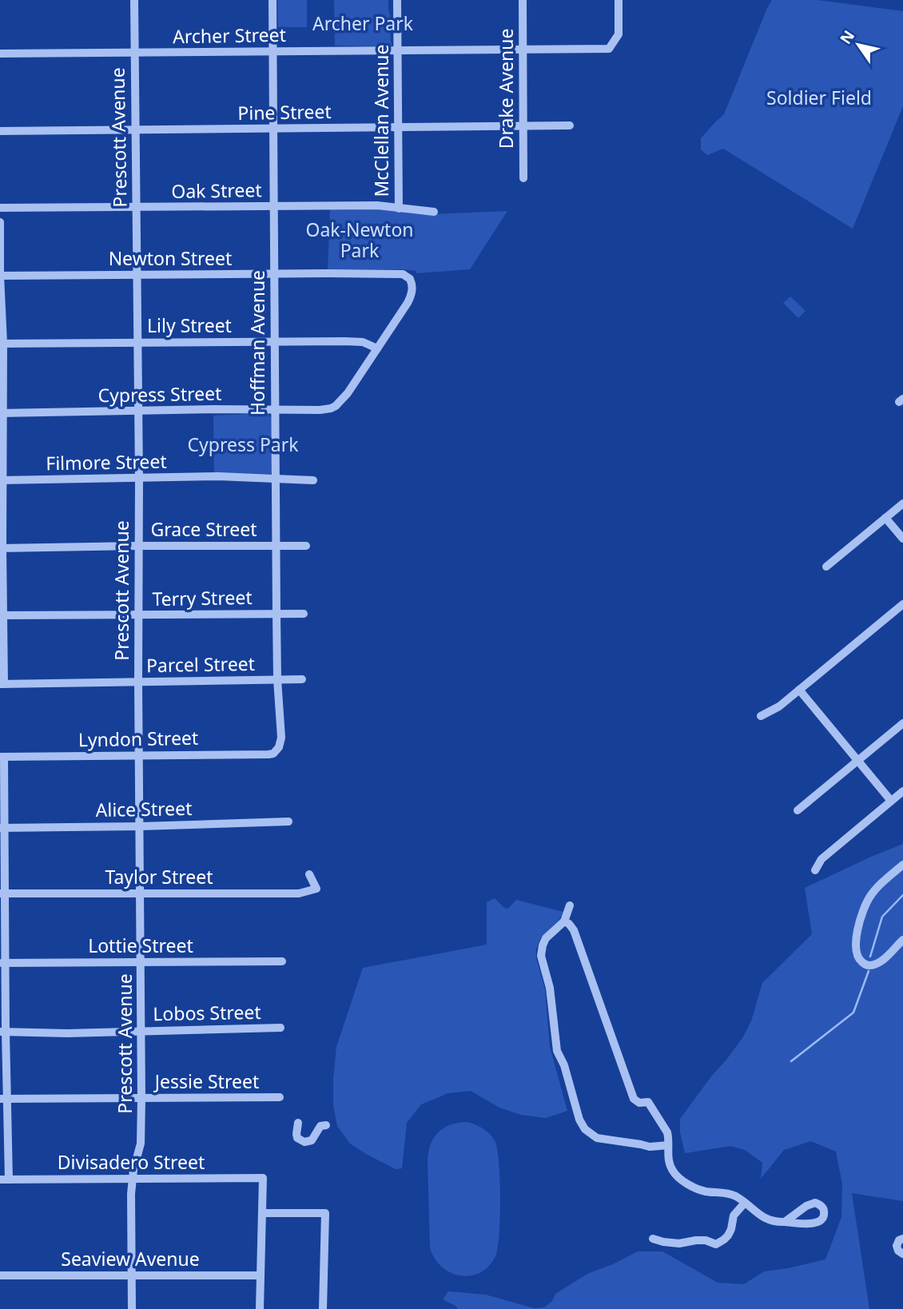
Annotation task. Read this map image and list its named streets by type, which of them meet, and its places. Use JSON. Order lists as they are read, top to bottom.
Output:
{
  "streets": {
    "street": [
      "Archer Street",
      "Drake Avenue",
      "Pine Street",
      "McClellan Avenue",
      "Prescott Avenue",
      "Oak Street",
      "Newton Street",
      "Lily Street",
      "Hoffman Avenue",
      "Cypress Street",
      "Filmore Street",
      "Grace Street",
      "Terry Street",
      "Parcel Street",
      "Lyndon Street",
      "Alice Street",
      "Taylor Street",
      "Lottie Street",
      "Lobos Street",
      "Jessie Street",
      "Divisadero Street",
      "Seaview Avenue"
    ]
  },
  "crossings": [
    ["Archer Street", "Drake Avenue"],
    ["Archer Street", "McClellan Avenue"],
    ["Archer Street", "Prescott Avenue"],
    ["Archer Street", "Hoffman Avenue"],
    ["Drake Avenue", "Pine Street"],
    ["Pine Street", "McClellan Avenue"],
    ["Pine Street", "Prescott Avenue"],
    ["Pine Street", "Hoffman Avenue"],
    ["McClellan Avenue", "Oak Street"],
    ["Prescott Avenue", "Oak Street"],
    ["Prescott Avenue", "Newton Street"],
    ["Prescott Avenue", "Lily Street"],
    ["Prescott Avenue", "Cypress Street"],
    ["Prescott Avenue", "Filmore Street"],
    ["Prescott Avenue", "Grace Street"],
    ["Prescott Avenue", "Terry Street"],
    ["Prescott Avenue", "Parcel Street"],
    ["Prescott Avenue", "Lyndon Street"],
    ["Prescott Avenue", "Alice Street"],
    ["Prescott Avenue", "Taylor Street"],
    ["Prescott Avenue", "Lottie Street"],
    ["Prescott Avenue", "Lobos Street"],
    ["Prescott Avenue", "Jessie Street"],
    ["Prescott Avenue", "Divisadero Street"],
    ["Prescott Avenue", "Seaview Avenue"],
    ["Oak Street", "Hoffman Avenue"],
    ["Newton Street", "Lily Street"],
    ["Newton Street", "Hoffman Avenue"],
    ["Newton Street", "Cypress Street"],
    ["Lily Street", "Hoffman Avenue"],
    ["Lily Street", "Cypress Street"],
    ["Hoffman Avenue", "Cypress Street"],
    ["Hoffman Avenue", "Filmore Street"],
    ["Hoffman Avenue", "Grace Street"],
    ["Hoffman Avenue", "Terry Street"],
    ["Hoffman Avenue", "Parcel Street"],
    ["Hoffman Avenue", "Lyndon Street"]
  ],
  "parks": [
    "Archer Park",
    "Soldier Field",
    "Oak-Newton Park",
    "Cypress Park"
  ],
  "north": "top left"
}
